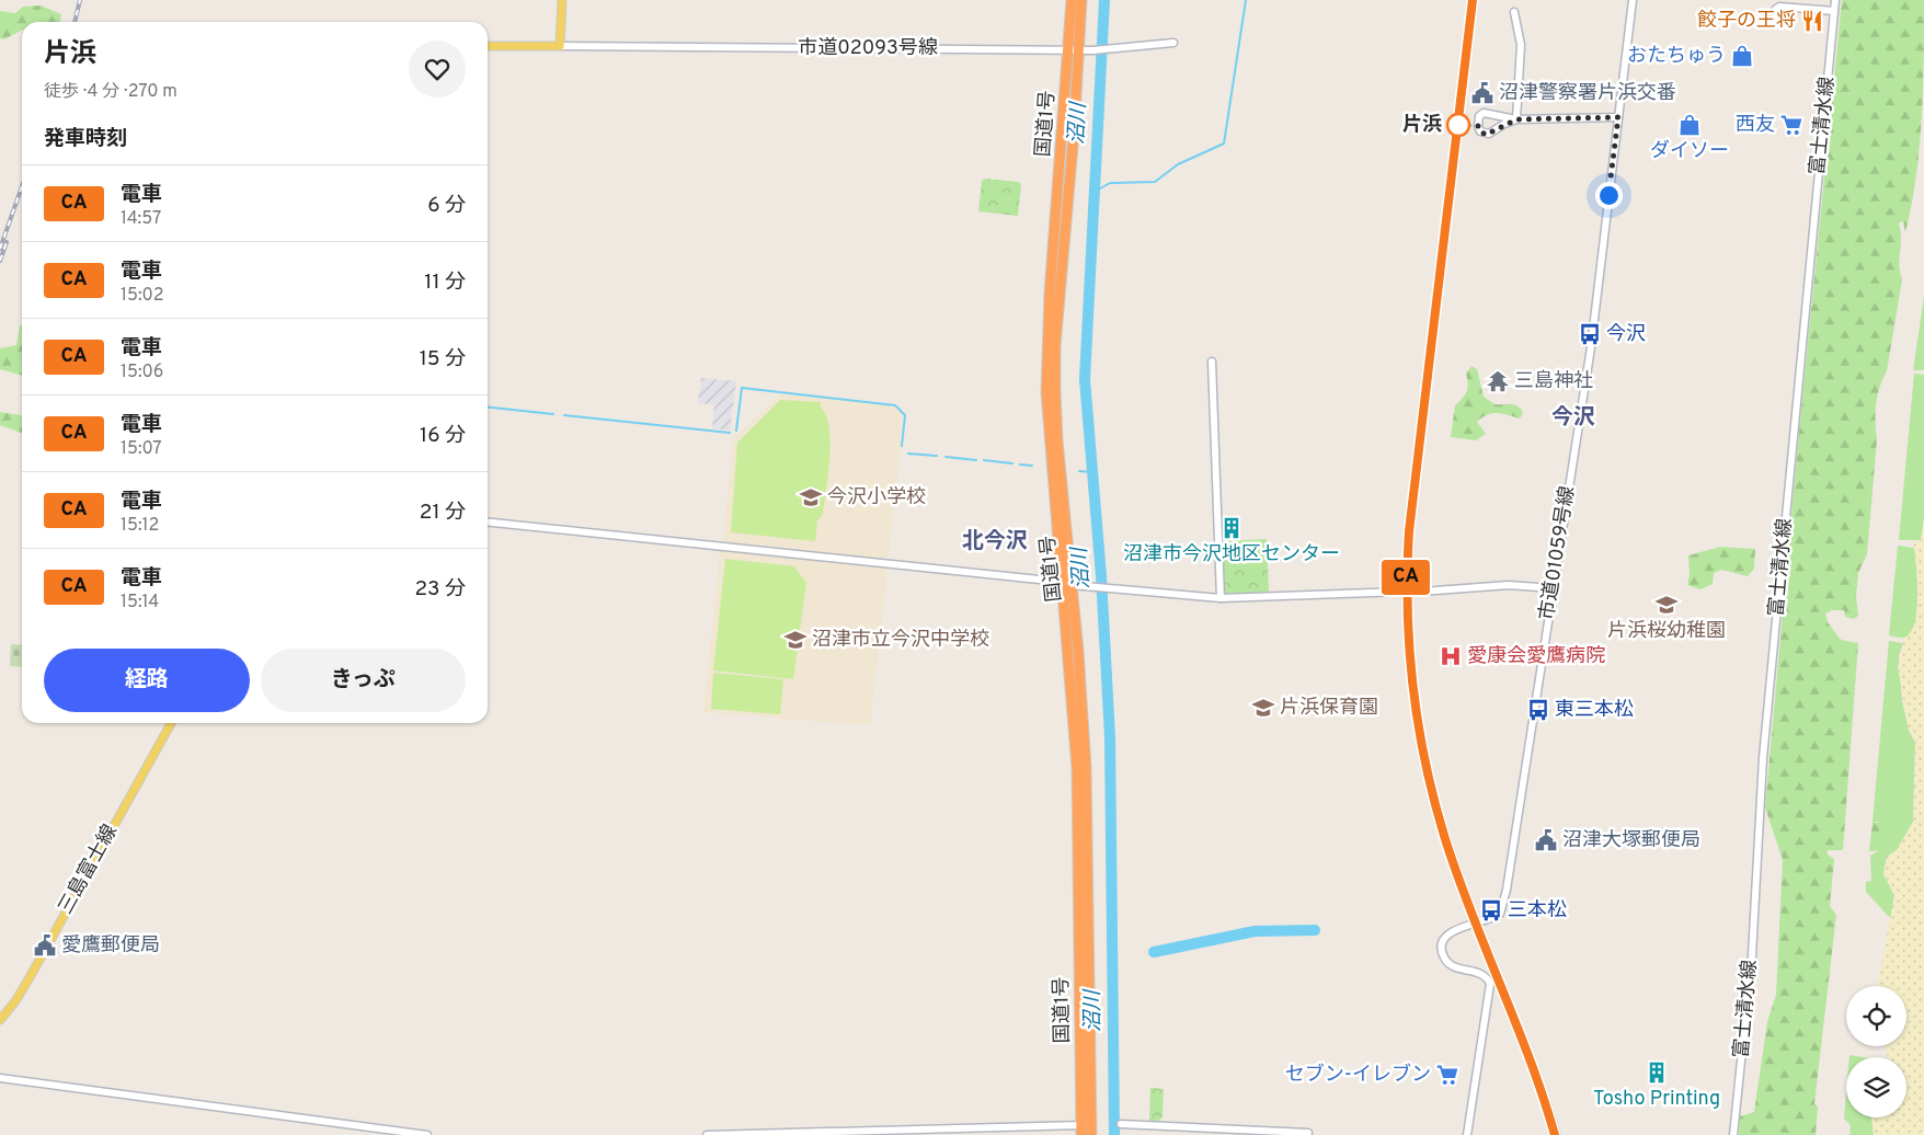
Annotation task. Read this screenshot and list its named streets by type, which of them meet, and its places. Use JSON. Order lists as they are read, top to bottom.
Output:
{
  "streets": {
    "highway": ["国道1号"],
    "main road": ["三島富士線"],
    "street": ["市道02093号線", "富士清水線", "市道01059号線"]
  },
  "crossings": [
    ["市道02093号線", "国道1号"]
  ],
  "districts": ["今沢", "北今沢"],
  "water": ["沼川"],
  "places": {
    "restaurant": ["餃子の王将"],
    "shop": ["おたちゅう", "ダイソー"],
    "public building": ["沼津警察署片浜交番", "沼津大塚郵便局", "愛鷹郵便局"],
    "other": ["片浜"],
    "supermarket": ["西友", "セブン-イレブン"],
    "bus stop": ["今沢", "東三本松", "三本松"],
    "temple": ["三島神社"],
    "school or university": [
      "今沢小学校",
      "片浜桜幼稚園",
      "沼津市立今沢中学校",
      "片浜保育園"
    ],
    "building": ["沼津市今沢地区センター", "Tosho Printing"],
    "hospital": ["愛康会愛鷹病院"]
  },
  "page": {
    "on_map": "CA",
    "heading": [
      ["片浜", "徒歩 · 4 分 · 270 m"],
      "発車時刻"
    ],
    "list": [
      {
        "mark": "CA",
        "name": "電車",
        "note": "14:57",
        "value": "6 分"
      },
      {
        "mark": "CA",
        "name": "電車",
        "note": "15:02",
        "value": "11 分"
      },
      {
        "mark": "CA",
        "name": "電車",
        "note": "15:06",
        "value": "15 分"
      },
      {
        "mark": "CA",
        "name": "電車",
        "note": "15:07",
        "value": "16 分"
      },
      {
        "mark": "CA",
        "name": "電車",
        "note": "15:12",
        "value": "21 分"
      },
      {
        "mark": "CA",
        "name": "電車",
        "note": "15:14",
        "value": "23 分"
      }
    ],
    "buttons": ["経路", "きっぷ"]
  }
}
